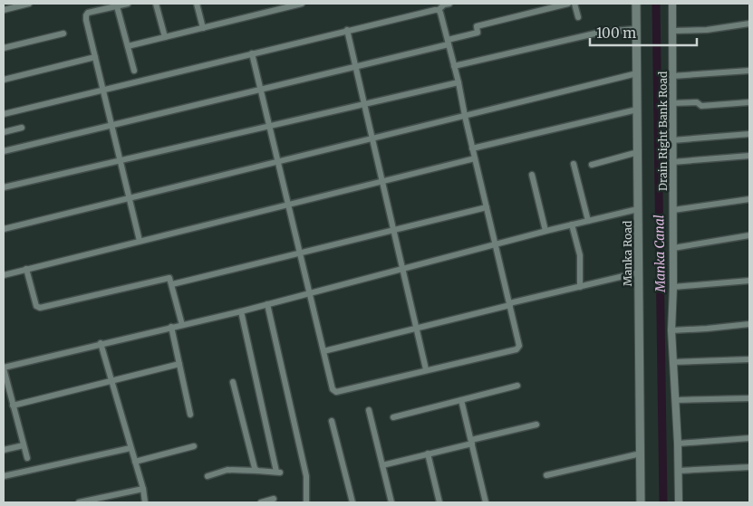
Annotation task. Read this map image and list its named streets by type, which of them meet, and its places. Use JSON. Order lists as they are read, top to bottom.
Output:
{
  "streets": {
    "main road": ["Manka Road"],
    "street": ["Drain Right Bank Road"]
  },
  "water": ["Manka Canal"],
  "scale_bar": "100 m"
}
